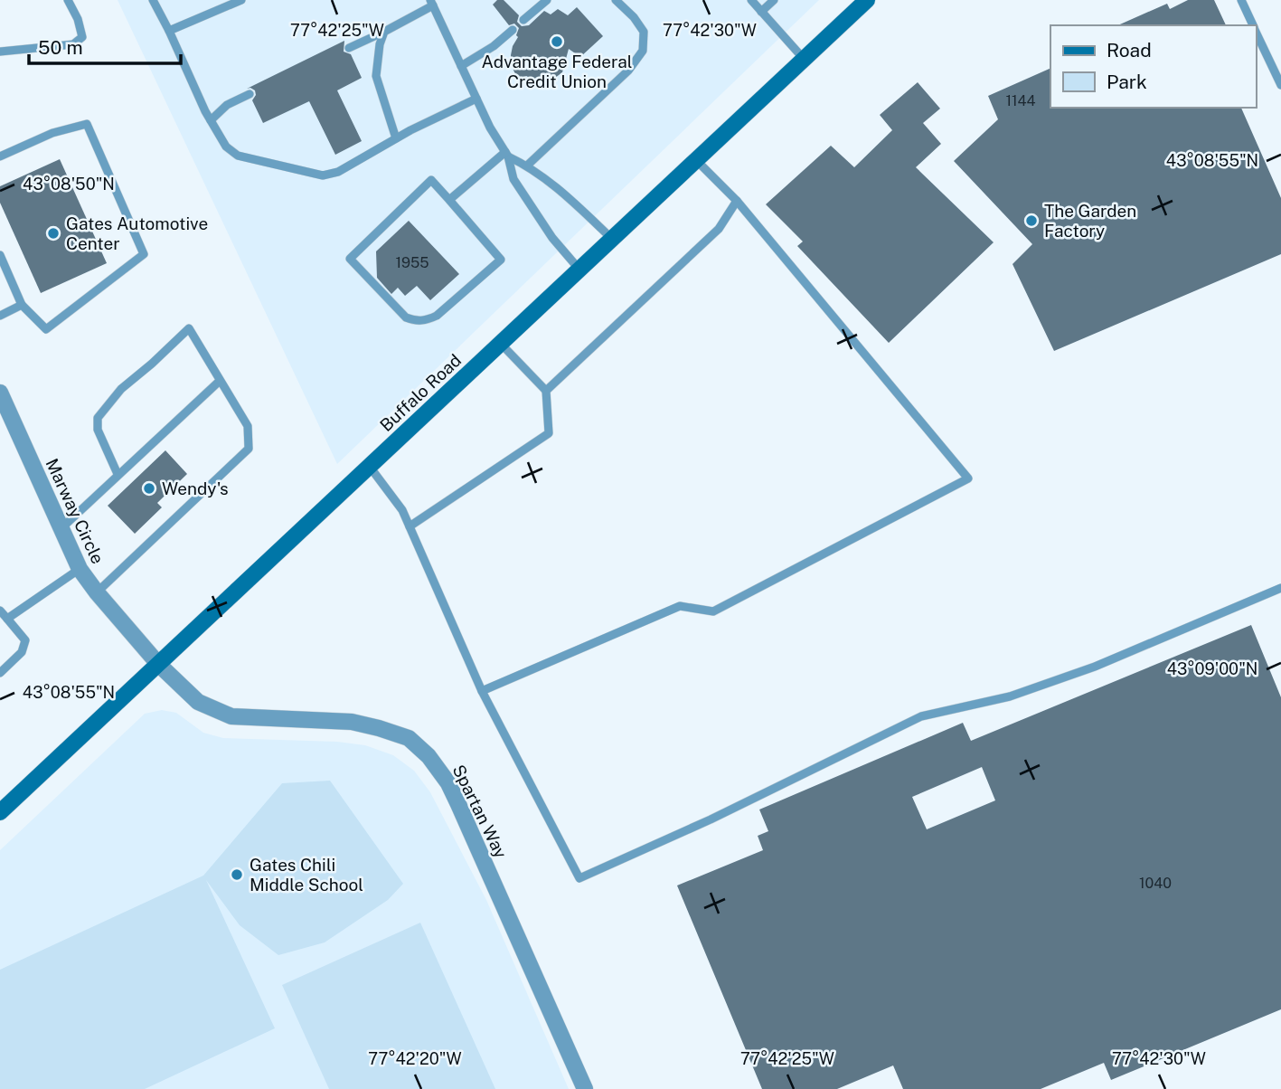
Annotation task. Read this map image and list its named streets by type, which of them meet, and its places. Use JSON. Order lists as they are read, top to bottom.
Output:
{
  "streets": {
    "main road": ["Buffalo Road"],
    "street": ["Marway Circle", "Spartan Way"]
  },
  "crossings": [
    ["Buffalo Road", "Marway Circle"],
    ["Buffalo Road", "Spartan Way"],
    ["Marway Circle", "Spartan Way"]
  ],
  "places": [
    "Advantage Federal Credit Union",
    "The Garden Factory",
    "Gates Automotive Center",
    "Wendy's",
    "Gates Chili Middle School"
  ],
  "house_numbers": ["1144", "1955", "1040"],
  "legend": ["Road", "Park"],
  "scale_bar": "50 m",
  "coordinates": [
    "77°42'25\"W",
    "77°42'30\"W",
    "43°08'55\"N",
    "43°08'50\"N",
    "43°09'00\"N",
    "77°42'20\"W"
  ]
}
